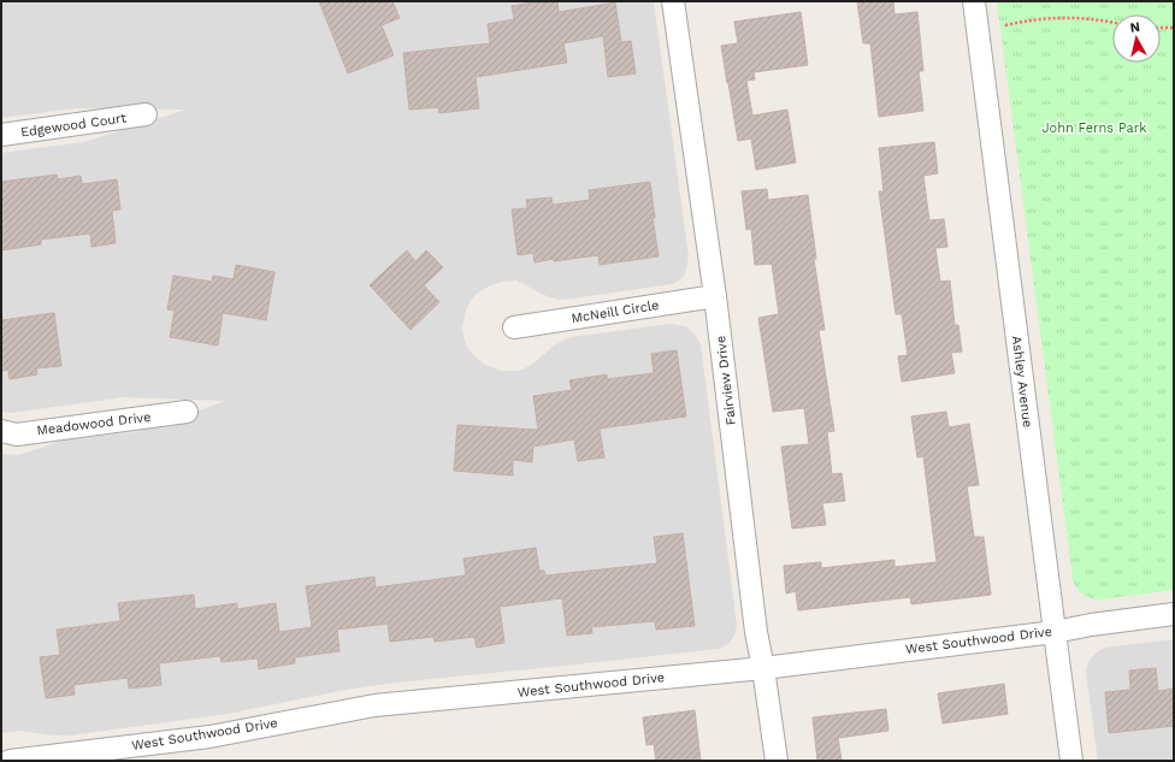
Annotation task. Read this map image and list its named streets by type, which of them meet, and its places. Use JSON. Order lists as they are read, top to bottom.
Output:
{
  "streets": {
    "street": [
      "Edgewood Court",
      "McNeill Circle",
      "Fairview Drive",
      "Ashley Avenue",
      "Meadowood Drive",
      "West Southwood Drive"
    ]
  },
  "crossings": [
    ["McNeill Circle", "Fairview Drive"],
    ["Fairview Drive", "West Southwood Drive"],
    ["Ashley Avenue", "West Southwood Drive"]
  ],
  "parks": ["John Ferns Park"],
  "north": "top"
}
